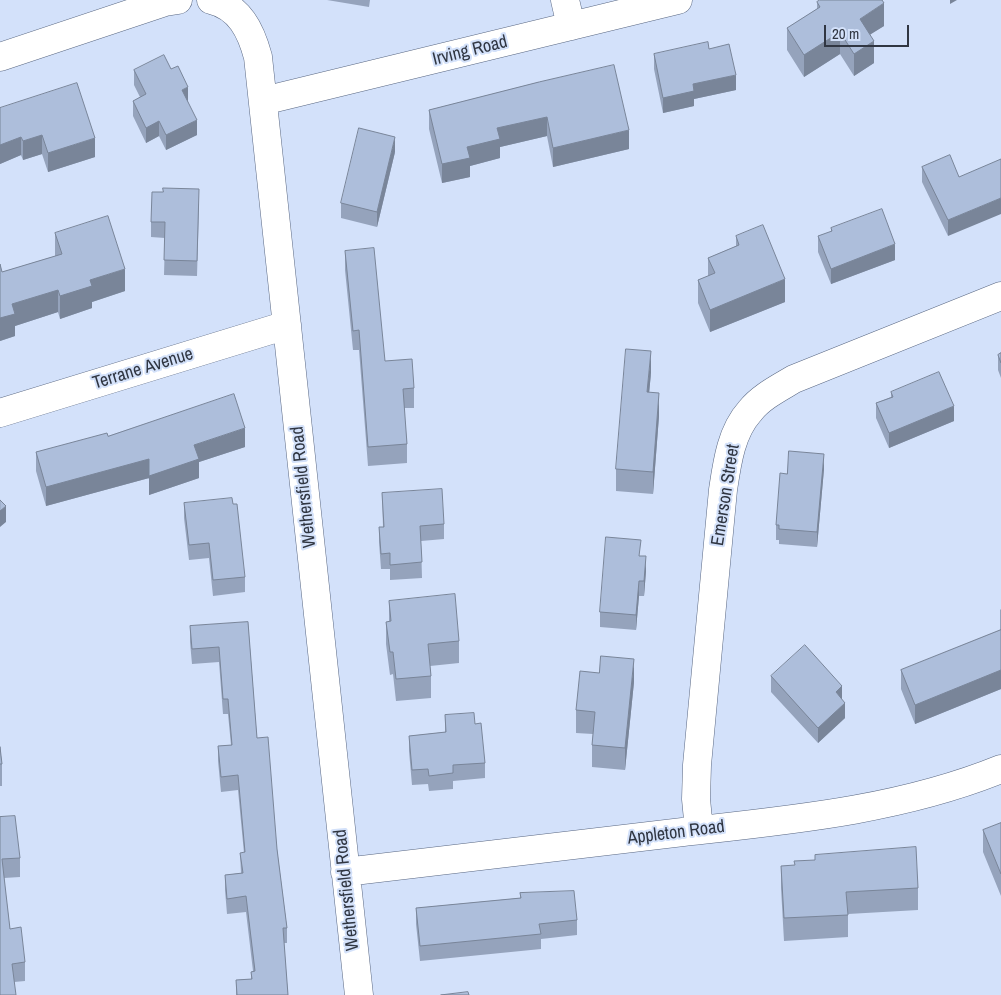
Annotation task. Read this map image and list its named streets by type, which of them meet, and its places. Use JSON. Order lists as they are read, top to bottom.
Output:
{
  "streets": {
    "street": [
      "Irving Road",
      "Terrane Avenue",
      "Wethersfield Road",
      "Emerson Street",
      "Appleton Road"
    ]
  },
  "crossings": [
    ["Irving Road", "Wethersfield Road"],
    ["Terrane Avenue", "Wethersfield Road"],
    ["Wethersfield Road", "Appleton Road"],
    ["Emerson Street", "Appleton Road"]
  ],
  "scale_bar": "20 m"
}
